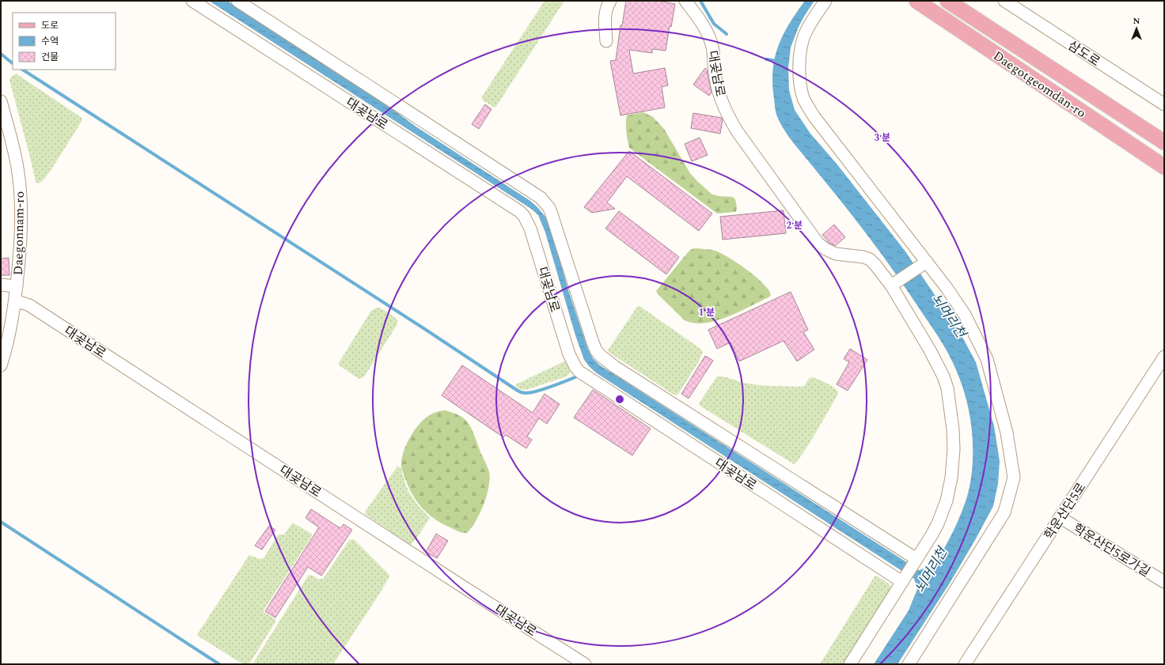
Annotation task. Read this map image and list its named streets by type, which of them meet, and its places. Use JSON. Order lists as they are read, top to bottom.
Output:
{
  "streets": {
    "main road": ["Daegotgeomdan-ro"],
    "street": [
      "삼도로",
      "대곶남로",
      "Daegonnam-ro",
      "학운산단5로",
      "학운산단5로가길"
    ]
  },
  "crossings": [
    ["대곶남로", "Daegonnam-ro"],
    ["학운산단5로", "학운산단5로가길"]
  ],
  "water": ["뇌머리천"],
  "legend": ["도로", "수역", "건물"],
  "north": "top",
  "rings": ["3 분", "2 분", "1 분"]
}
